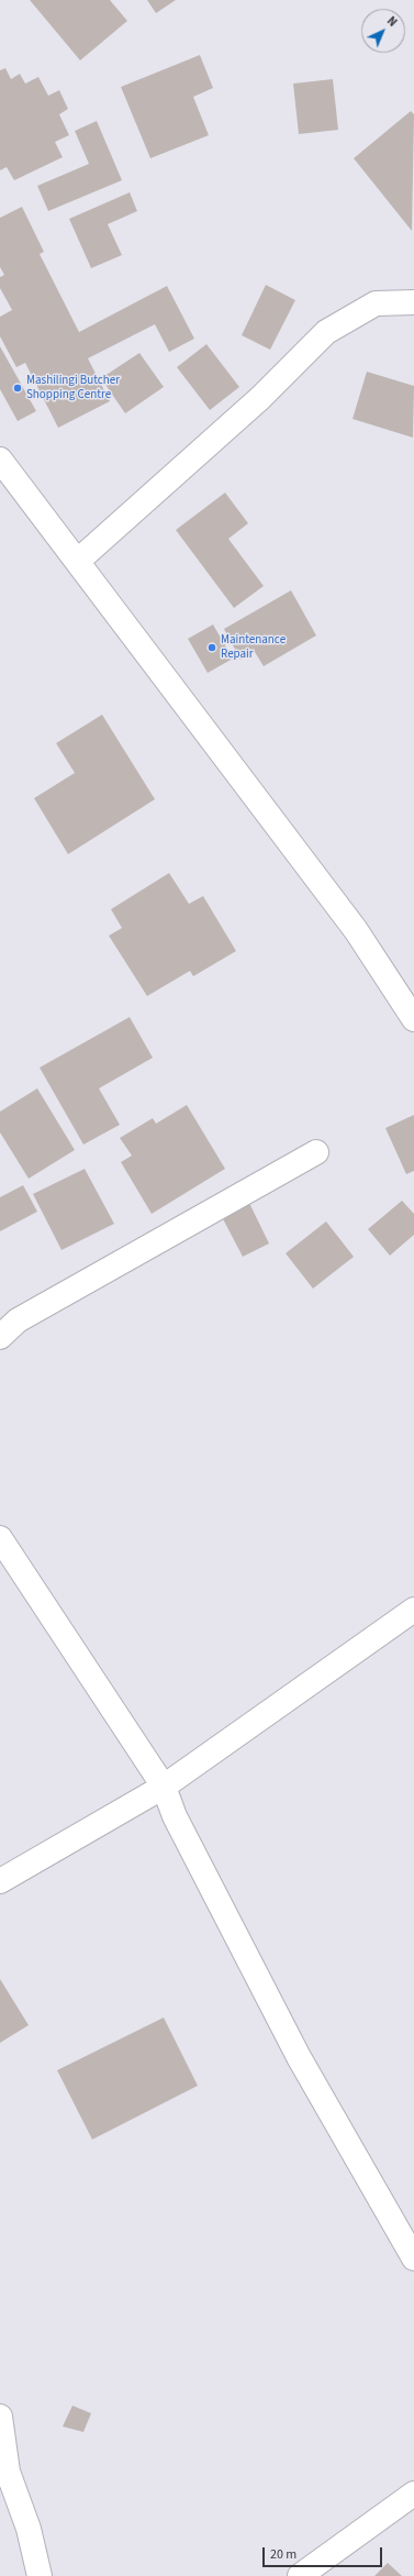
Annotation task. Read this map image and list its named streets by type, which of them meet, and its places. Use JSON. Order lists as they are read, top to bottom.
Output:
{
  "places": ["Mashilingi Butcher Shopping Centre", "Maintenance Repair"],
  "scale_bar": "20 m",
  "north": "top right"
}
